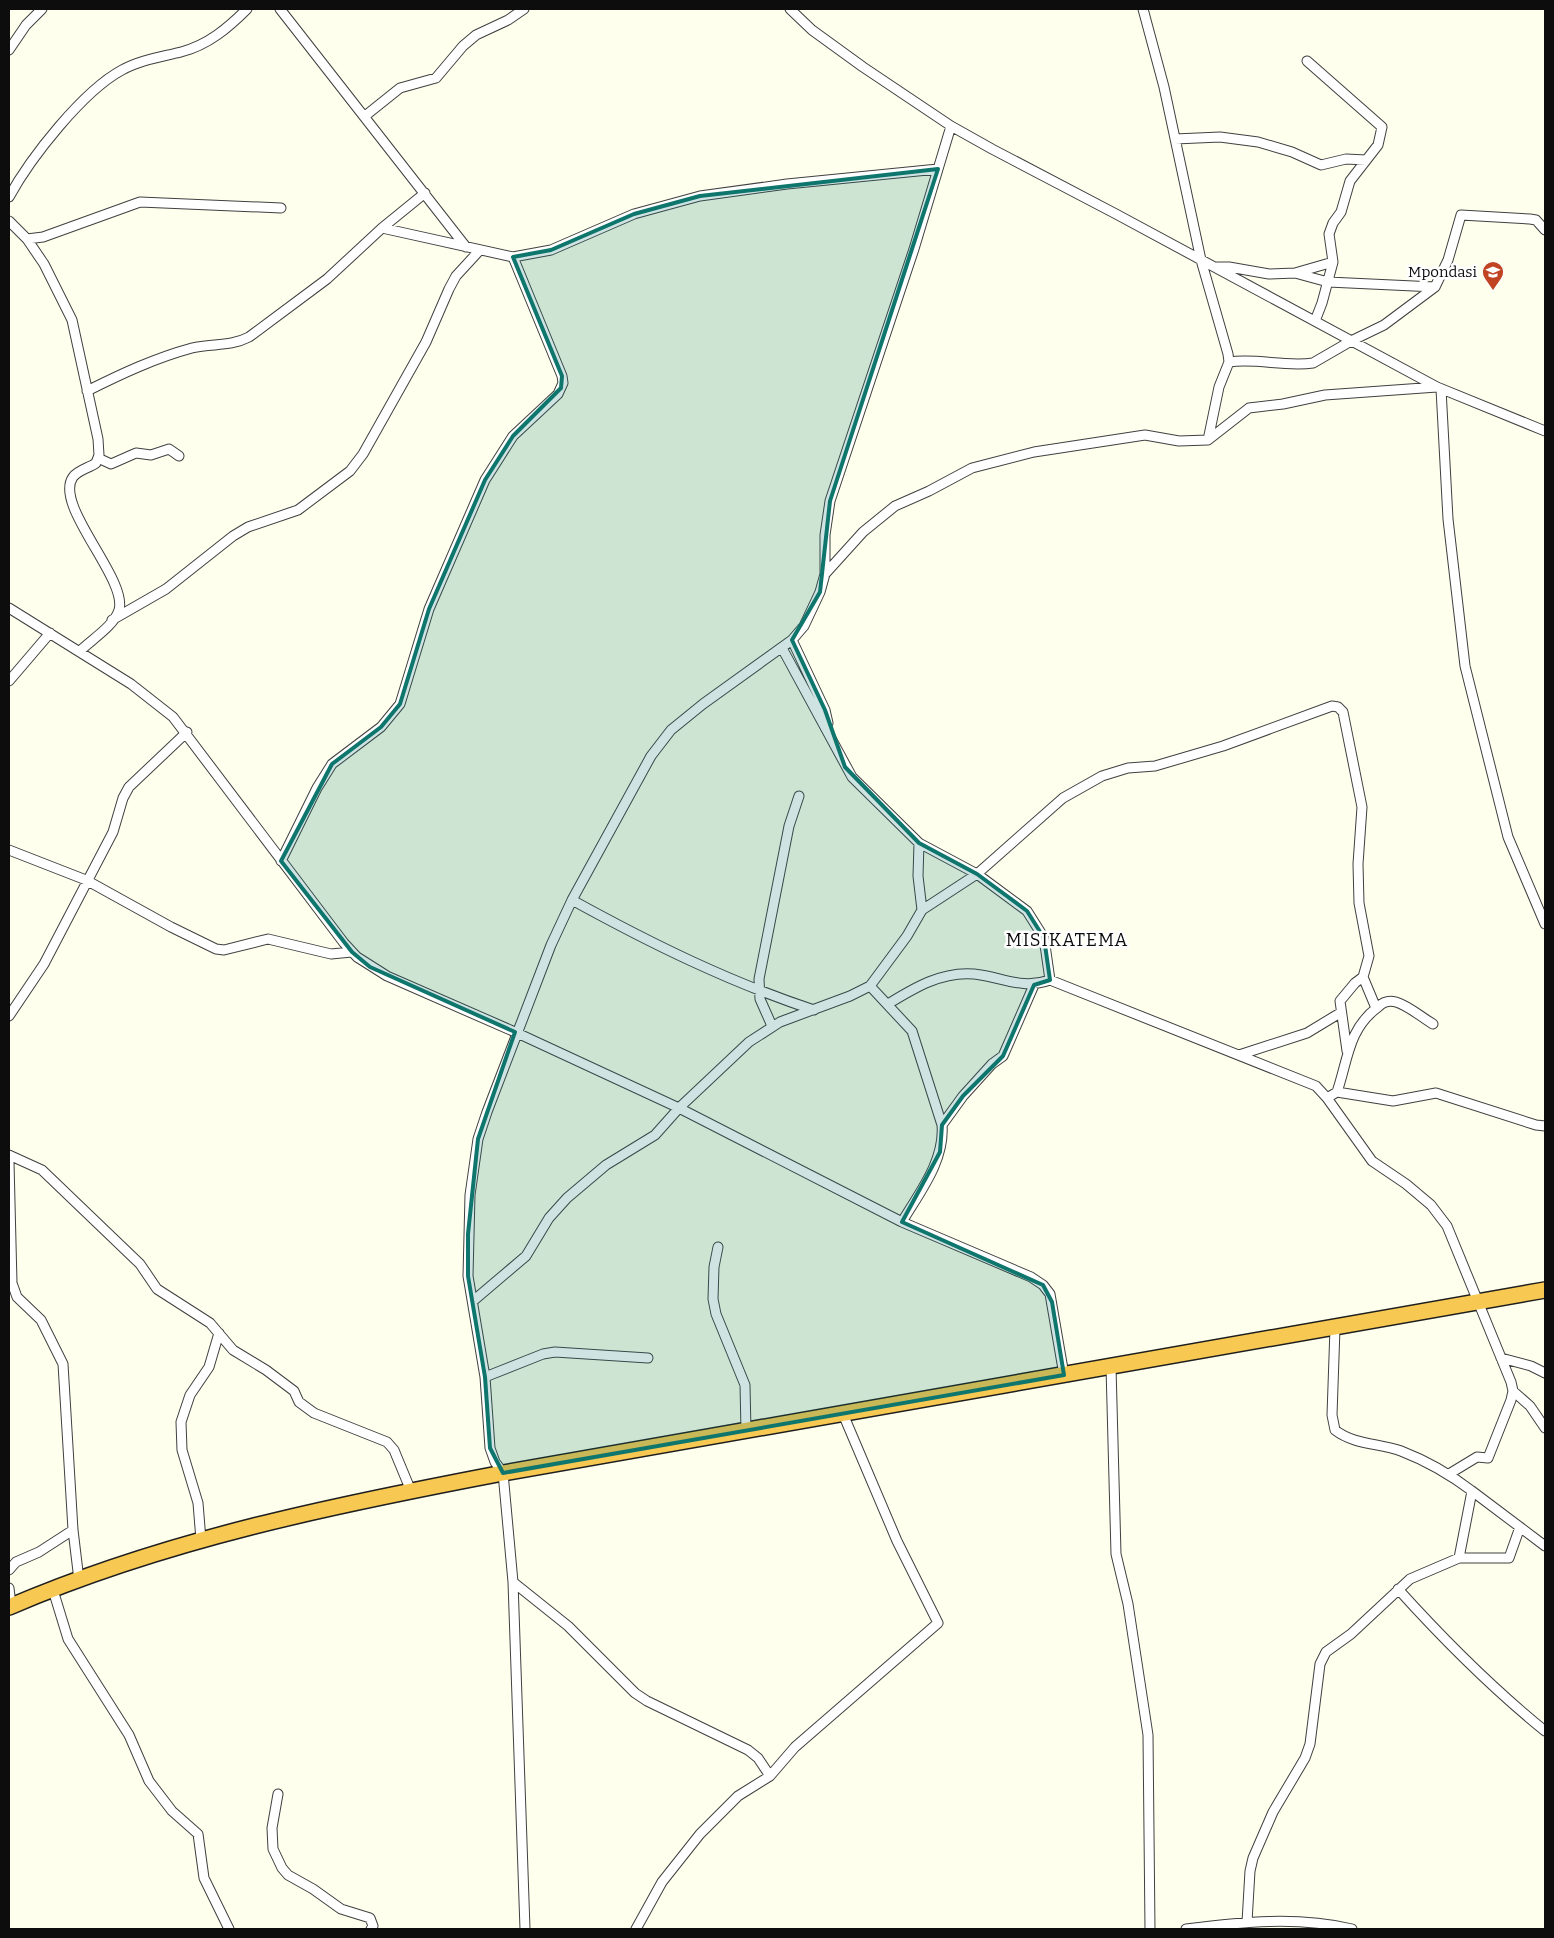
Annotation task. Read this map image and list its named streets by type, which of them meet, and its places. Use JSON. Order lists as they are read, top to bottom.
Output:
{
  "districts": ["MISIKATEMA"],
  "places": {
    "school or university": ["Mpondasi"]
  }
}
